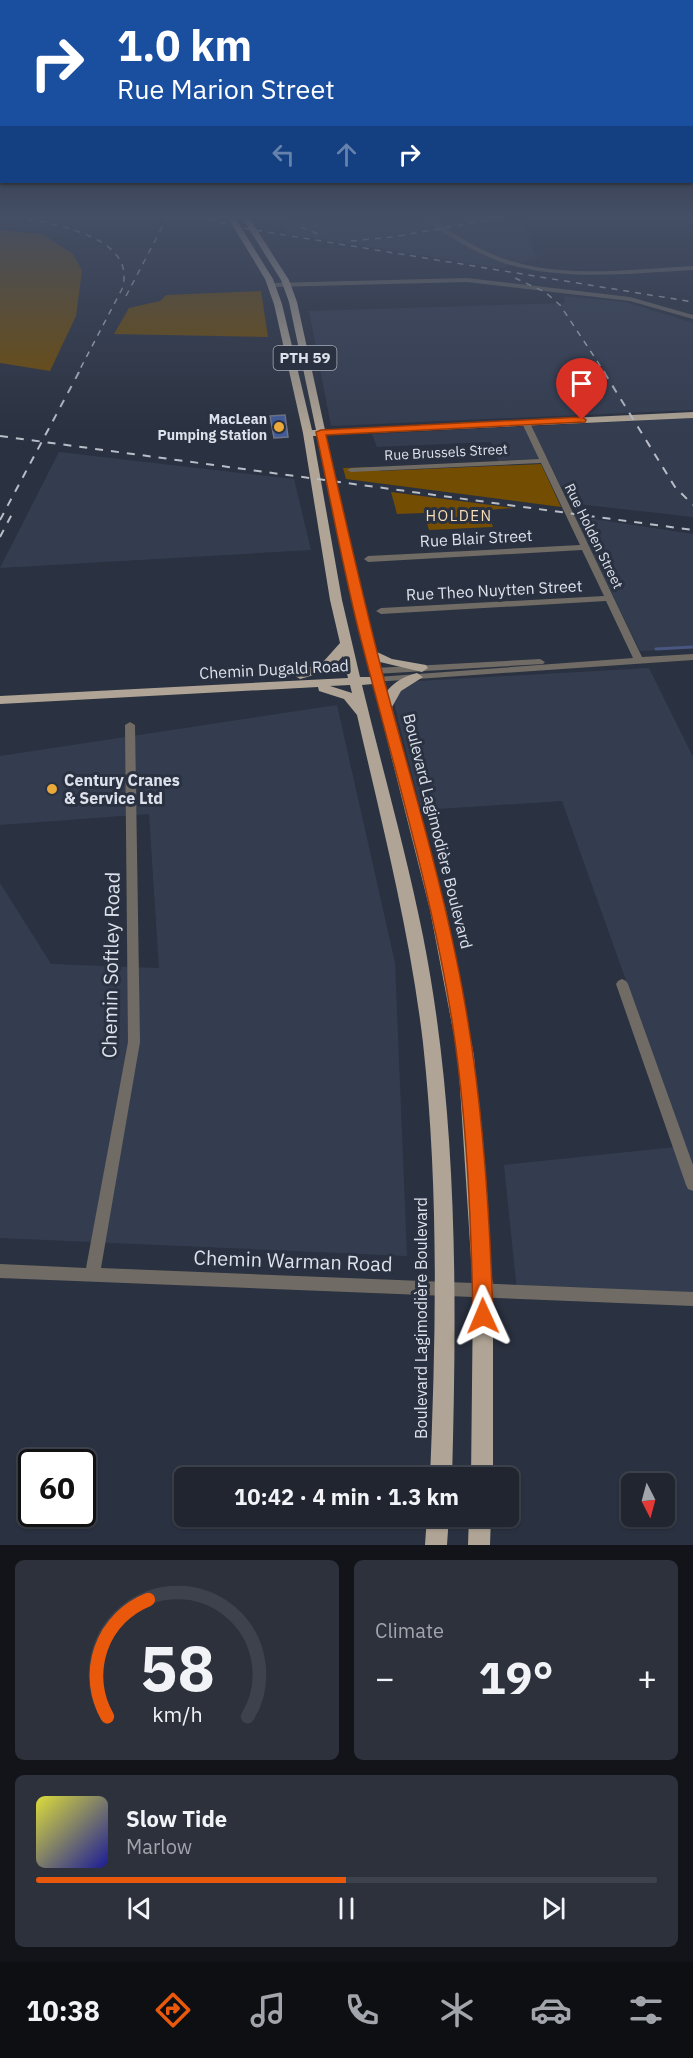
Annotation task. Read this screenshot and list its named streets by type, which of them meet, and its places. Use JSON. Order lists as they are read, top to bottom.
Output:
{
  "streets": {
    "main road": ["PTH 59", "Chemin Dugald Road", "Boulevard Lagimodière Boulevard"],
    "street": [
      "Rue Brussels Street",
      "Rue Holden Street",
      "Rue Blair Street",
      "Rue Theo Nuytten Street",
      "Chemin Softley Road",
      "Chemin Warman Road"
    ]
  },
  "crossings": [
    ["Rue Brussels Street", "Rue Holden Street"],
    ["Rue Holden Street", "Rue Blair Street"],
    ["Rue Holden Street", "Rue Theo Nuytten Street"],
    ["Rue Holden Street", "Chemin Dugald Road"],
    ["Chemin Dugald Road", "Boulevard Lagimodière Boulevard"],
    ["Boulevard Lagimodière Boulevard", "Chemin Warman Road"],
    ["Chemin Softley Road", "Chemin Warman Road"]
  ],
  "districts": ["HOLDEN"],
  "places": ["MacLean Pumping Station", "Century Cranes & Service Ltd"],
  "north": "bottom",
  "page": {
    "turn": ["1.0 km", "Rue Marion Street"],
    "limit": "60",
    "trip": "10:42 · 4 min · 1.3 km",
    "tile": "Climate",
    "heat": ["−", "19°", "+"],
    "song": ["Slow Tide", "Marlow"],
    "tabs": "10:38",
    "gauge": ["58", "km/h"]
  }
}
